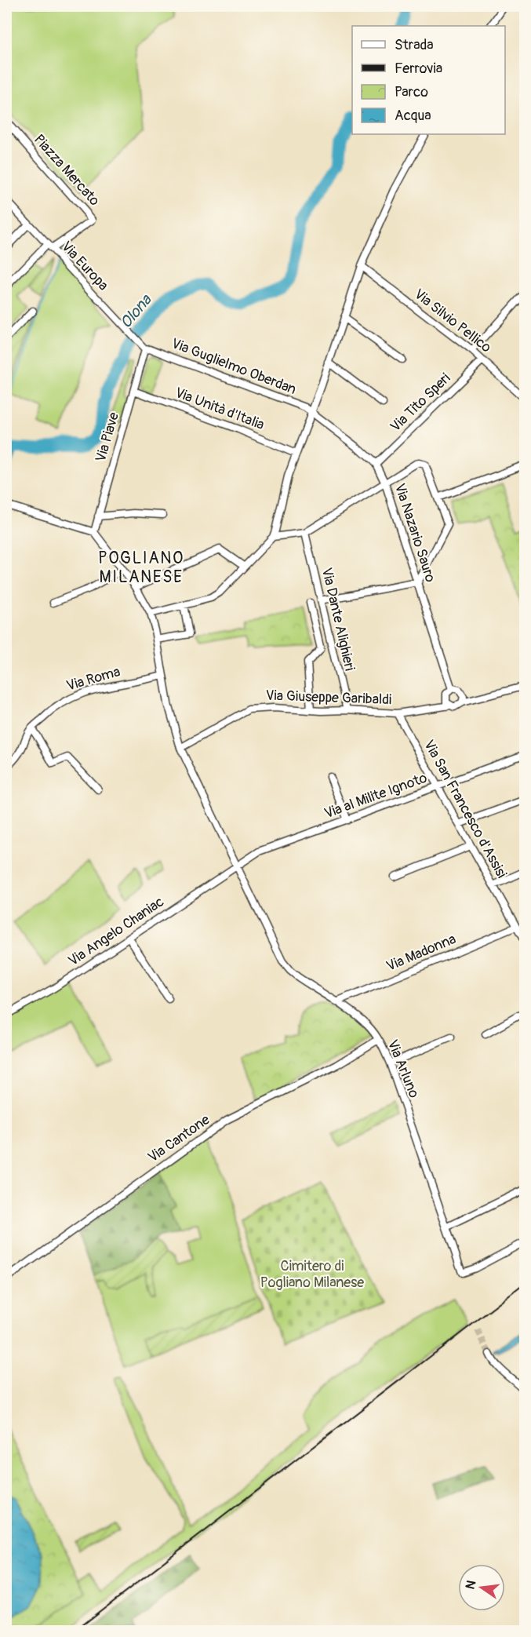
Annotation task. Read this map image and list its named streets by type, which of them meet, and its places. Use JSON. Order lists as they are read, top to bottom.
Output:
{
  "streets": {
    "street": [
      "Piazza Mercato",
      "Via Europa",
      "Via Silvio Pellico",
      "Via Guglielmo Oberdan",
      "Via Tito Speri",
      "Via Unità d'Italia",
      "Via Piave",
      "Via Nazario Sauro",
      "Via Dante Alighieri",
      "Via Roma",
      "Via Giuseppe Garibaldi",
      "Via al Milite Ignoto",
      "Via San Francesco d'Assisi",
      "Via Angelo Chaniac",
      "Via Madonna",
      "Via Arluno",
      "Via Cantone"
    ]
  },
  "crossings": [
    ["Piazza Mercato", "Via Europa"],
    ["Via Europa", "Via Guglielmo Oberdan"],
    ["Via Europa", "Via Piave"],
    ["Via Silvio Pellico", "Via Tito Speri"],
    ["Via Guglielmo Oberdan", "Via Piave"],
    ["Via Guglielmo Oberdan", "Via Nazario Sauro"],
    ["Via Tito Speri", "Via Nazario Sauro"],
    ["Via Unità d'Italia", "Via Piave"],
    ["Via Piave", "Via Arluno"],
    ["Via Nazario Sauro", "Via Giuseppe Garibaldi"],
    ["Via Dante Alighieri", "Via Giuseppe Garibaldi"],
    ["Via Roma", "Via Arluno"],
    ["Via Giuseppe Garibaldi", "Via San Francesco d'Assisi"],
    ["Via Giuseppe Garibaldi", "Via Arluno"],
    ["Via al Milite Ignoto", "Via San Francesco d'Assisi"],
    ["Via al Milite Ignoto", "Via Angelo Chaniac"],
    ["Via al Milite Ignoto", "Via Arluno"],
    ["Via San Francesco d'Assisi", "Via Madonna"],
    ["Via Angelo Chaniac", "Via Arluno"],
    ["Via Madonna", "Via Arluno"],
    ["Via Arluno", "Via Cantone"]
  ],
  "districts": ["POGLIANO MILANESE"],
  "water": ["Olona"],
  "parks": ["Cimitero di Pogliano Milanese"],
  "legend": [
    "Strada",
    "Ferrovia",
    "Parco",
    "Acqua"
  ],
  "north": "left"
}
